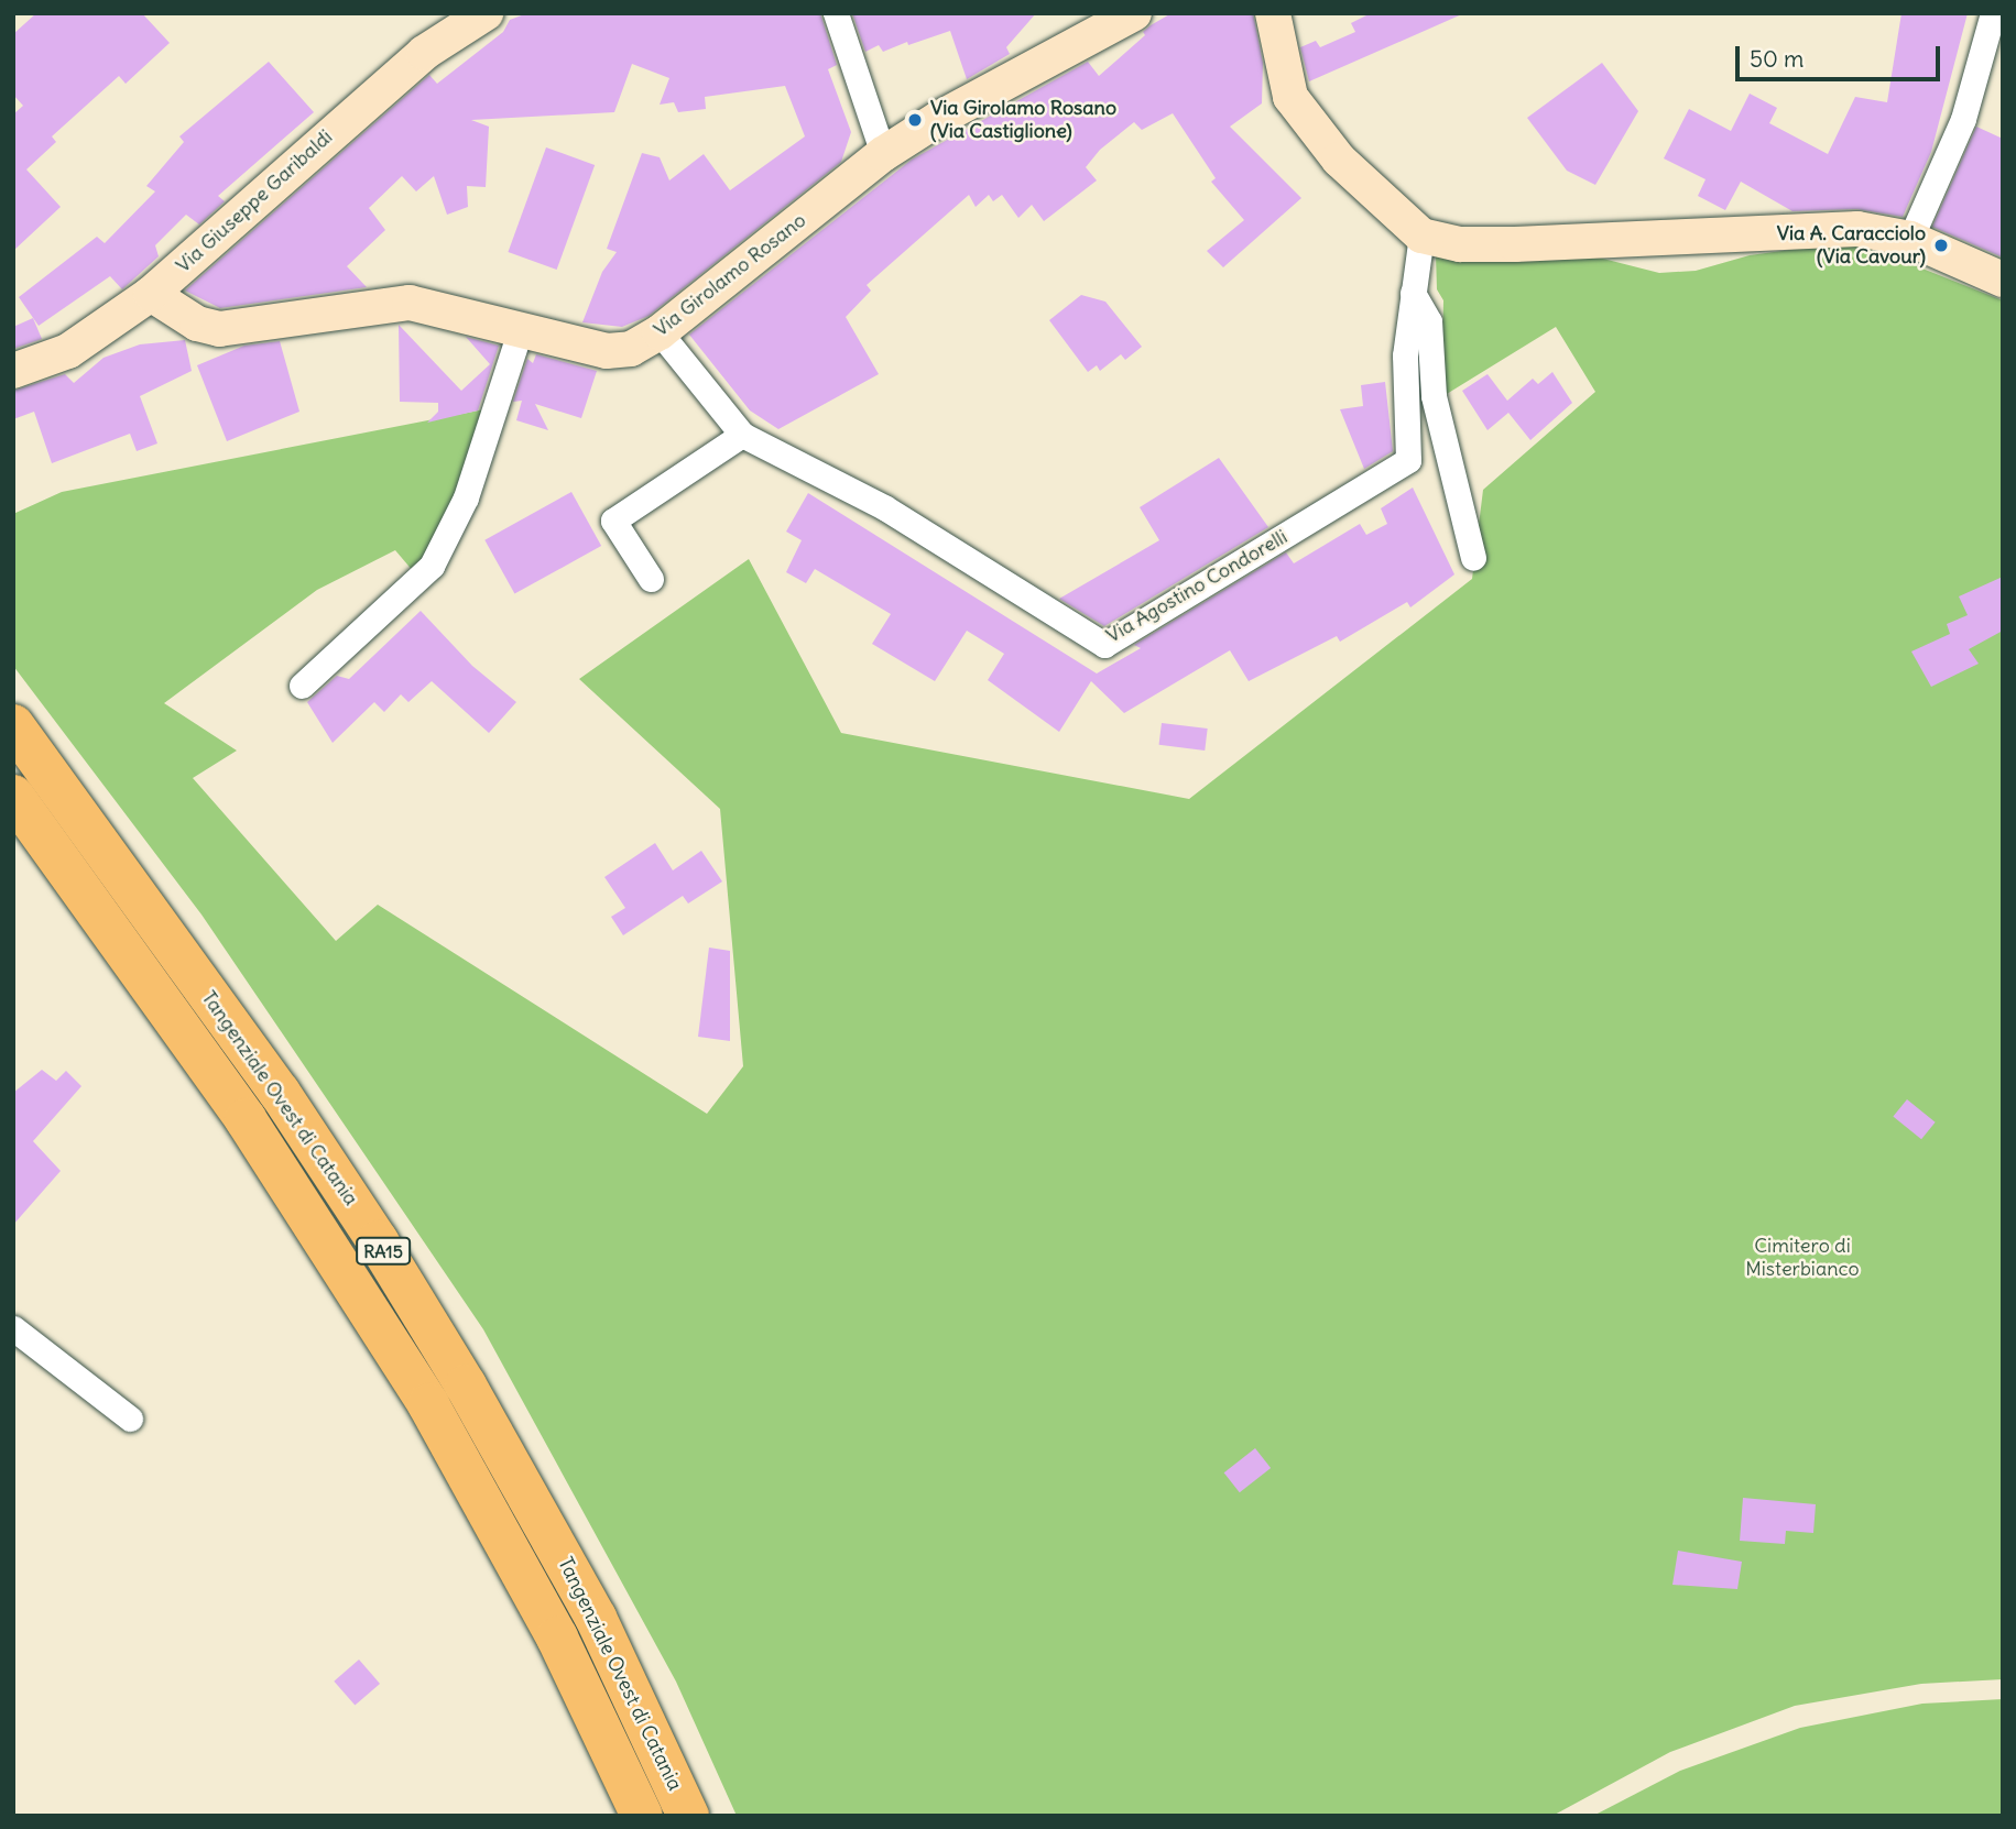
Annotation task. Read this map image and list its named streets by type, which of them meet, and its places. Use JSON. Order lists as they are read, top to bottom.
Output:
{
  "streets": {
    "highway": ["Tangenziale Ovest di Catania", "RA15"],
    "main road": ["Via Giuseppe Garibaldi", "Via Girolamo Rosano"],
    "street": ["Via Agostino Condorelli"]
  },
  "crossings": [
    ["Via Giuseppe Garibaldi", "Via Girolamo Rosano"],
    ["Via Girolamo Rosano", "Via Agostino Condorelli"]
  ],
  "parks": ["Cimitero di Misterbianco"],
  "places": ["Via Girolamo Rosano (Via Castiglione)", "Via A. Caracciolo (Via Cavour)"],
  "scale_bar": "50 m"
}
